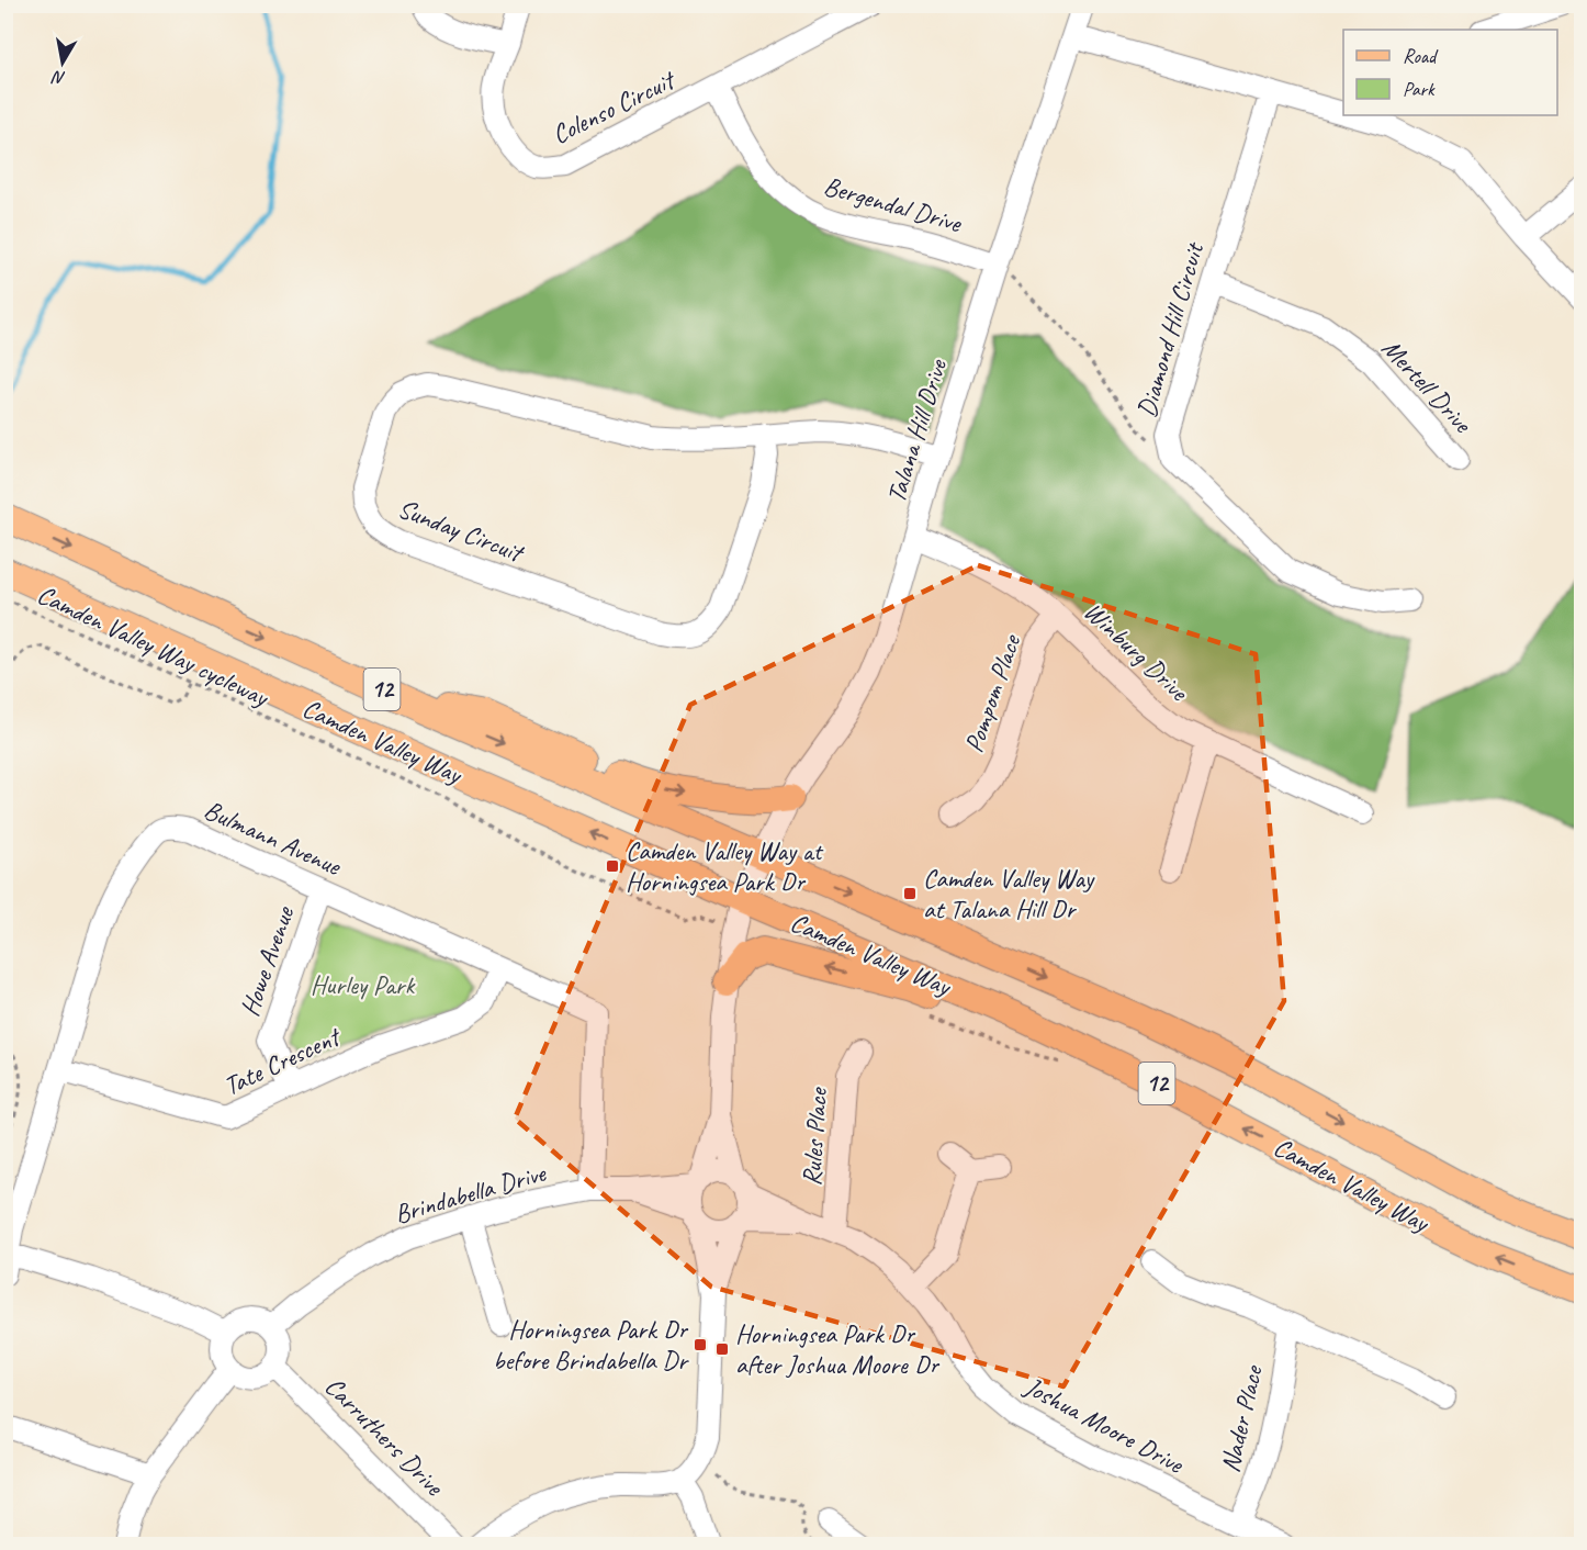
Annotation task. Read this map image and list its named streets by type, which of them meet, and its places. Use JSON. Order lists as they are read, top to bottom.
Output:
{
  "streets": {
    "main road": ["12", "Camden Valley Way"],
    "street": [
      "Colenso Circuit",
      "Bergendal Drive",
      "Diamond Hill Circuit",
      "Mertell Drive",
      "Talana Hill Drive",
      "Sunday Circuit",
      "Winburg Drive",
      "Pompom Place",
      "Bulmann Avenue",
      "Howe Avenue",
      "Tate Crescent",
      "Rules Place",
      "Brindabella Drive",
      "Nader Place",
      "Joshua Moore Drive",
      "Carruthers Drive"
    ],
    "path": ["Camden Valley Way cycleway"]
  },
  "crossings": [
    ["Colenso Circuit", "Bergendal Drive"],
    ["Bergendal Drive", "Talana Hill Drive"],
    ["Diamond Hill Circuit", "Mertell Drive"],
    ["Talana Hill Drive", "Sunday Circuit"],
    ["Talana Hill Drive", "Winburg Drive"],
    ["Talana Hill Drive", "Camden Valley Way"],
    ["Winburg Drive", "Pompom Place"],
    ["Bulmann Avenue", "Howe Avenue"],
    ["Bulmann Avenue", "Tate Crescent"],
    ["Bulmann Avenue", "Brindabella Drive"],
    ["Howe Avenue", "Tate Crescent"],
    ["Rules Place", "Joshua Moore Drive"],
    ["Brindabella Drive", "Joshua Moore Drive"],
    ["Brindabella Drive", "Carruthers Drive"],
    ["Nader Place", "Joshua Moore Drive"]
  ],
  "parks": ["Hurley Park"],
  "places": {
    "transit": [
      "Camden Valley Way at Horningsea Park Dr",
      "Camden Valley Way at Talana Hill Dr",
      "Horningsea Park Dr before Brindabella Dr",
      "Horningsea Park Dr after Joshua Moore Dr"
    ]
  },
  "legend": ["Road", "Park"],
  "north": "bottom"
}
